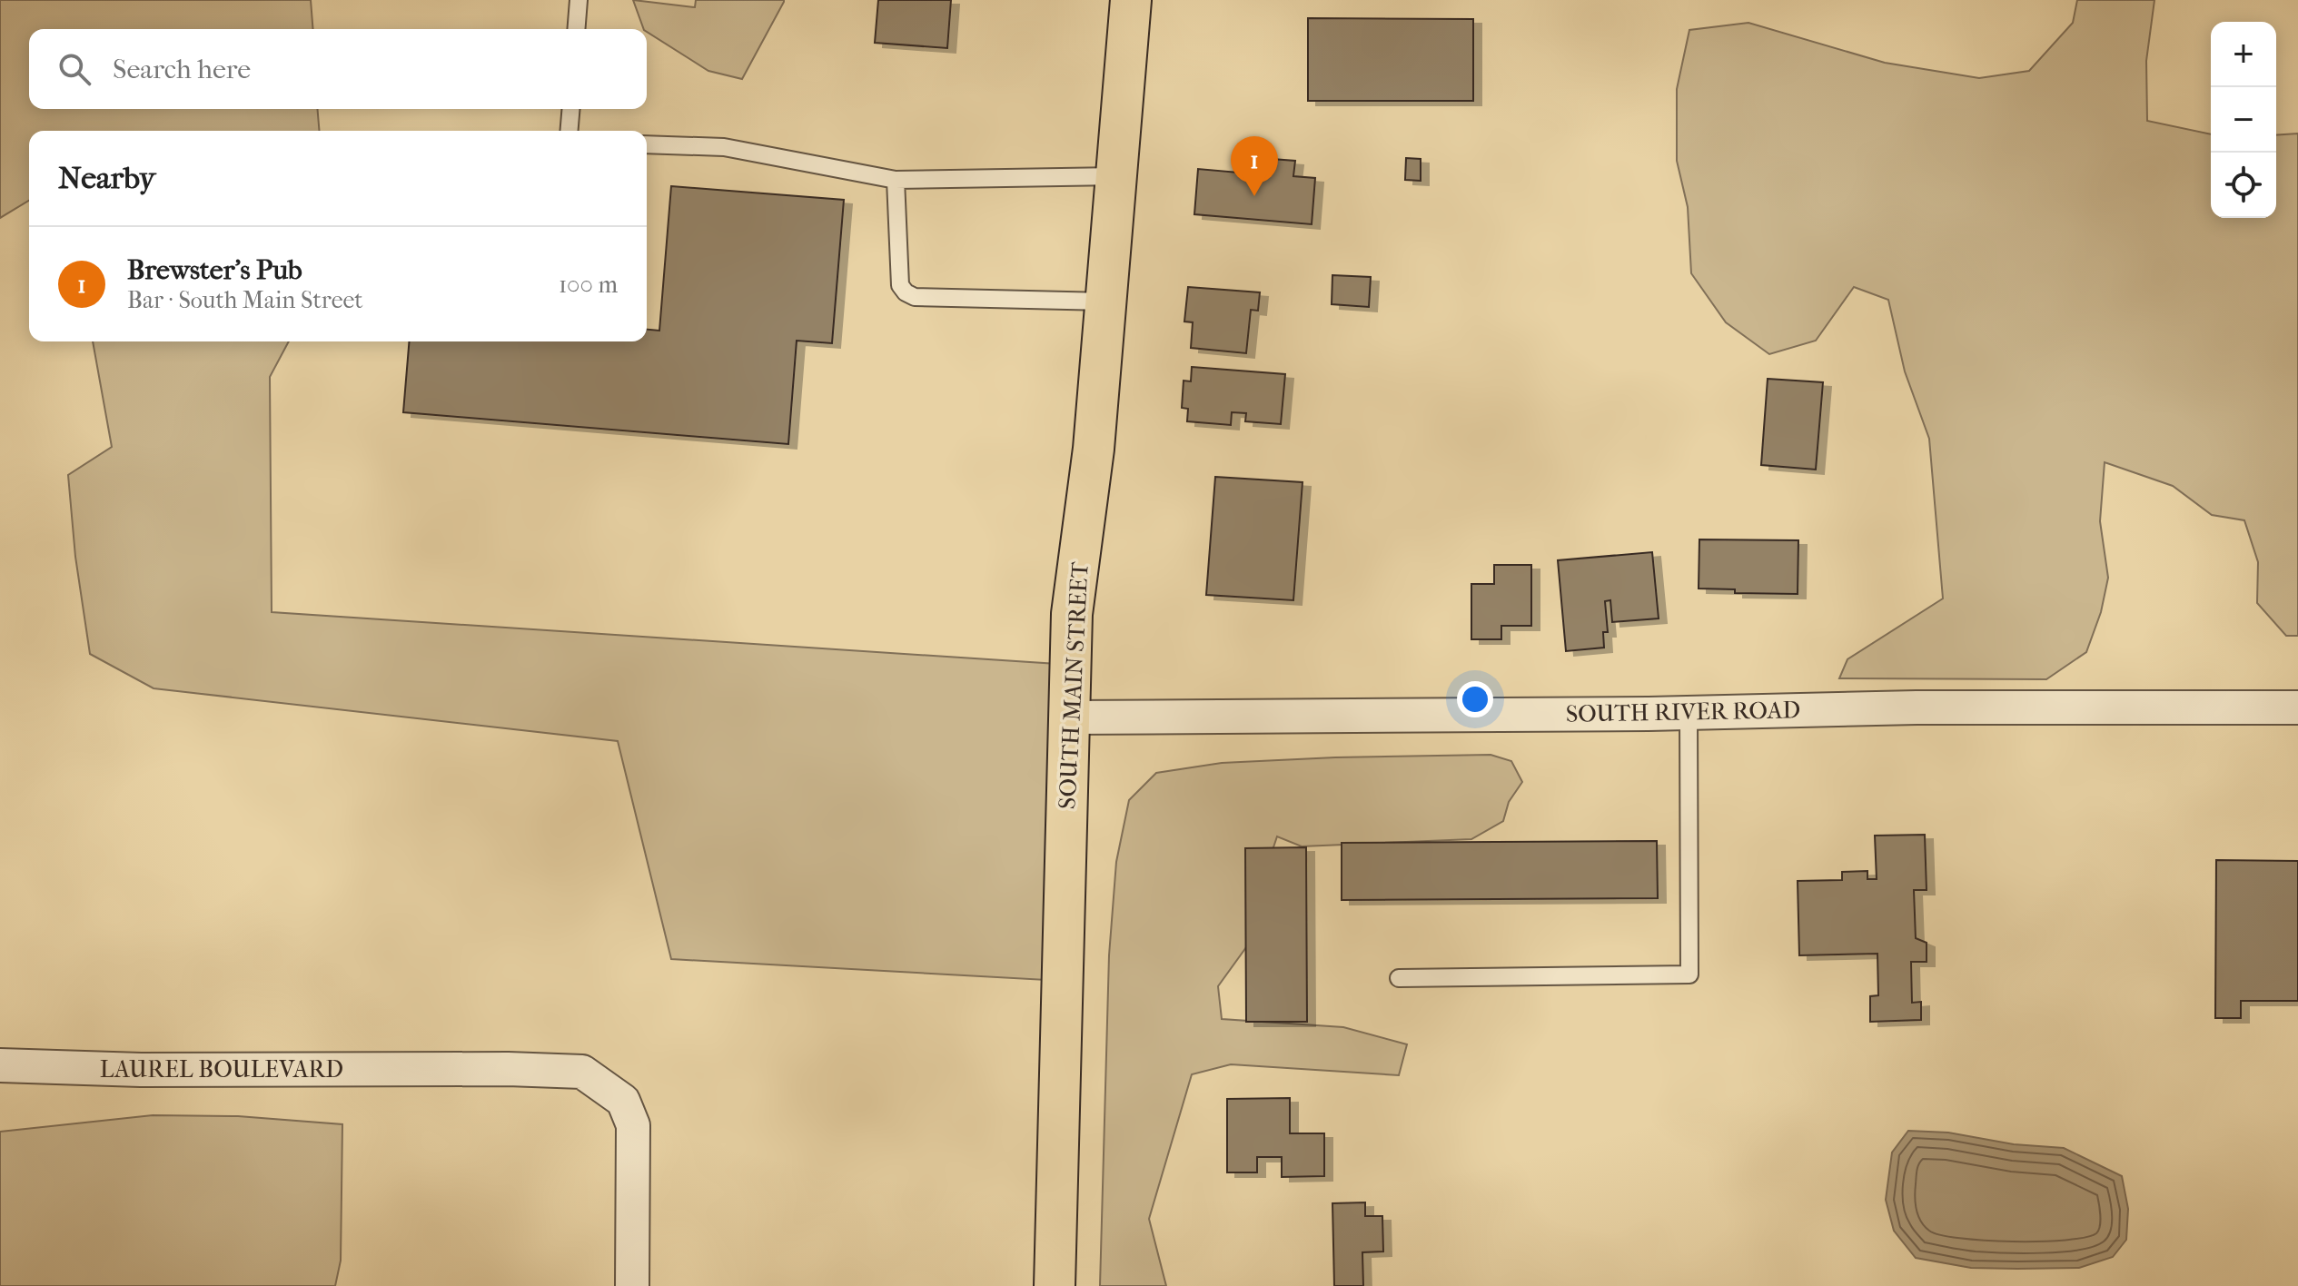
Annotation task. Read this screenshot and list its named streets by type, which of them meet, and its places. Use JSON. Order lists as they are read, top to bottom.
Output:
{
  "streets": {
    "main road": ["SOUTH MAIN STREET"],
    "street": ["SOUTH RIVER ROAD", "LAUREL BOULEVARD"]
  },
  "crossings": [
    ["SOUTH MAIN STREET", "SOUTH RIVER ROAD"]
  ],
  "page": {
    "map_buttons": ["+", "−"],
    "search": "Search here",
    "heading": "Nearby",
    "pins": "1",
    "list": [
      {
        "mark": "1",
        "name": "Brewster's Pub",
        "note": "Bar · South Main Street",
        "value": "100 m"
      }
    ]
  }
}
